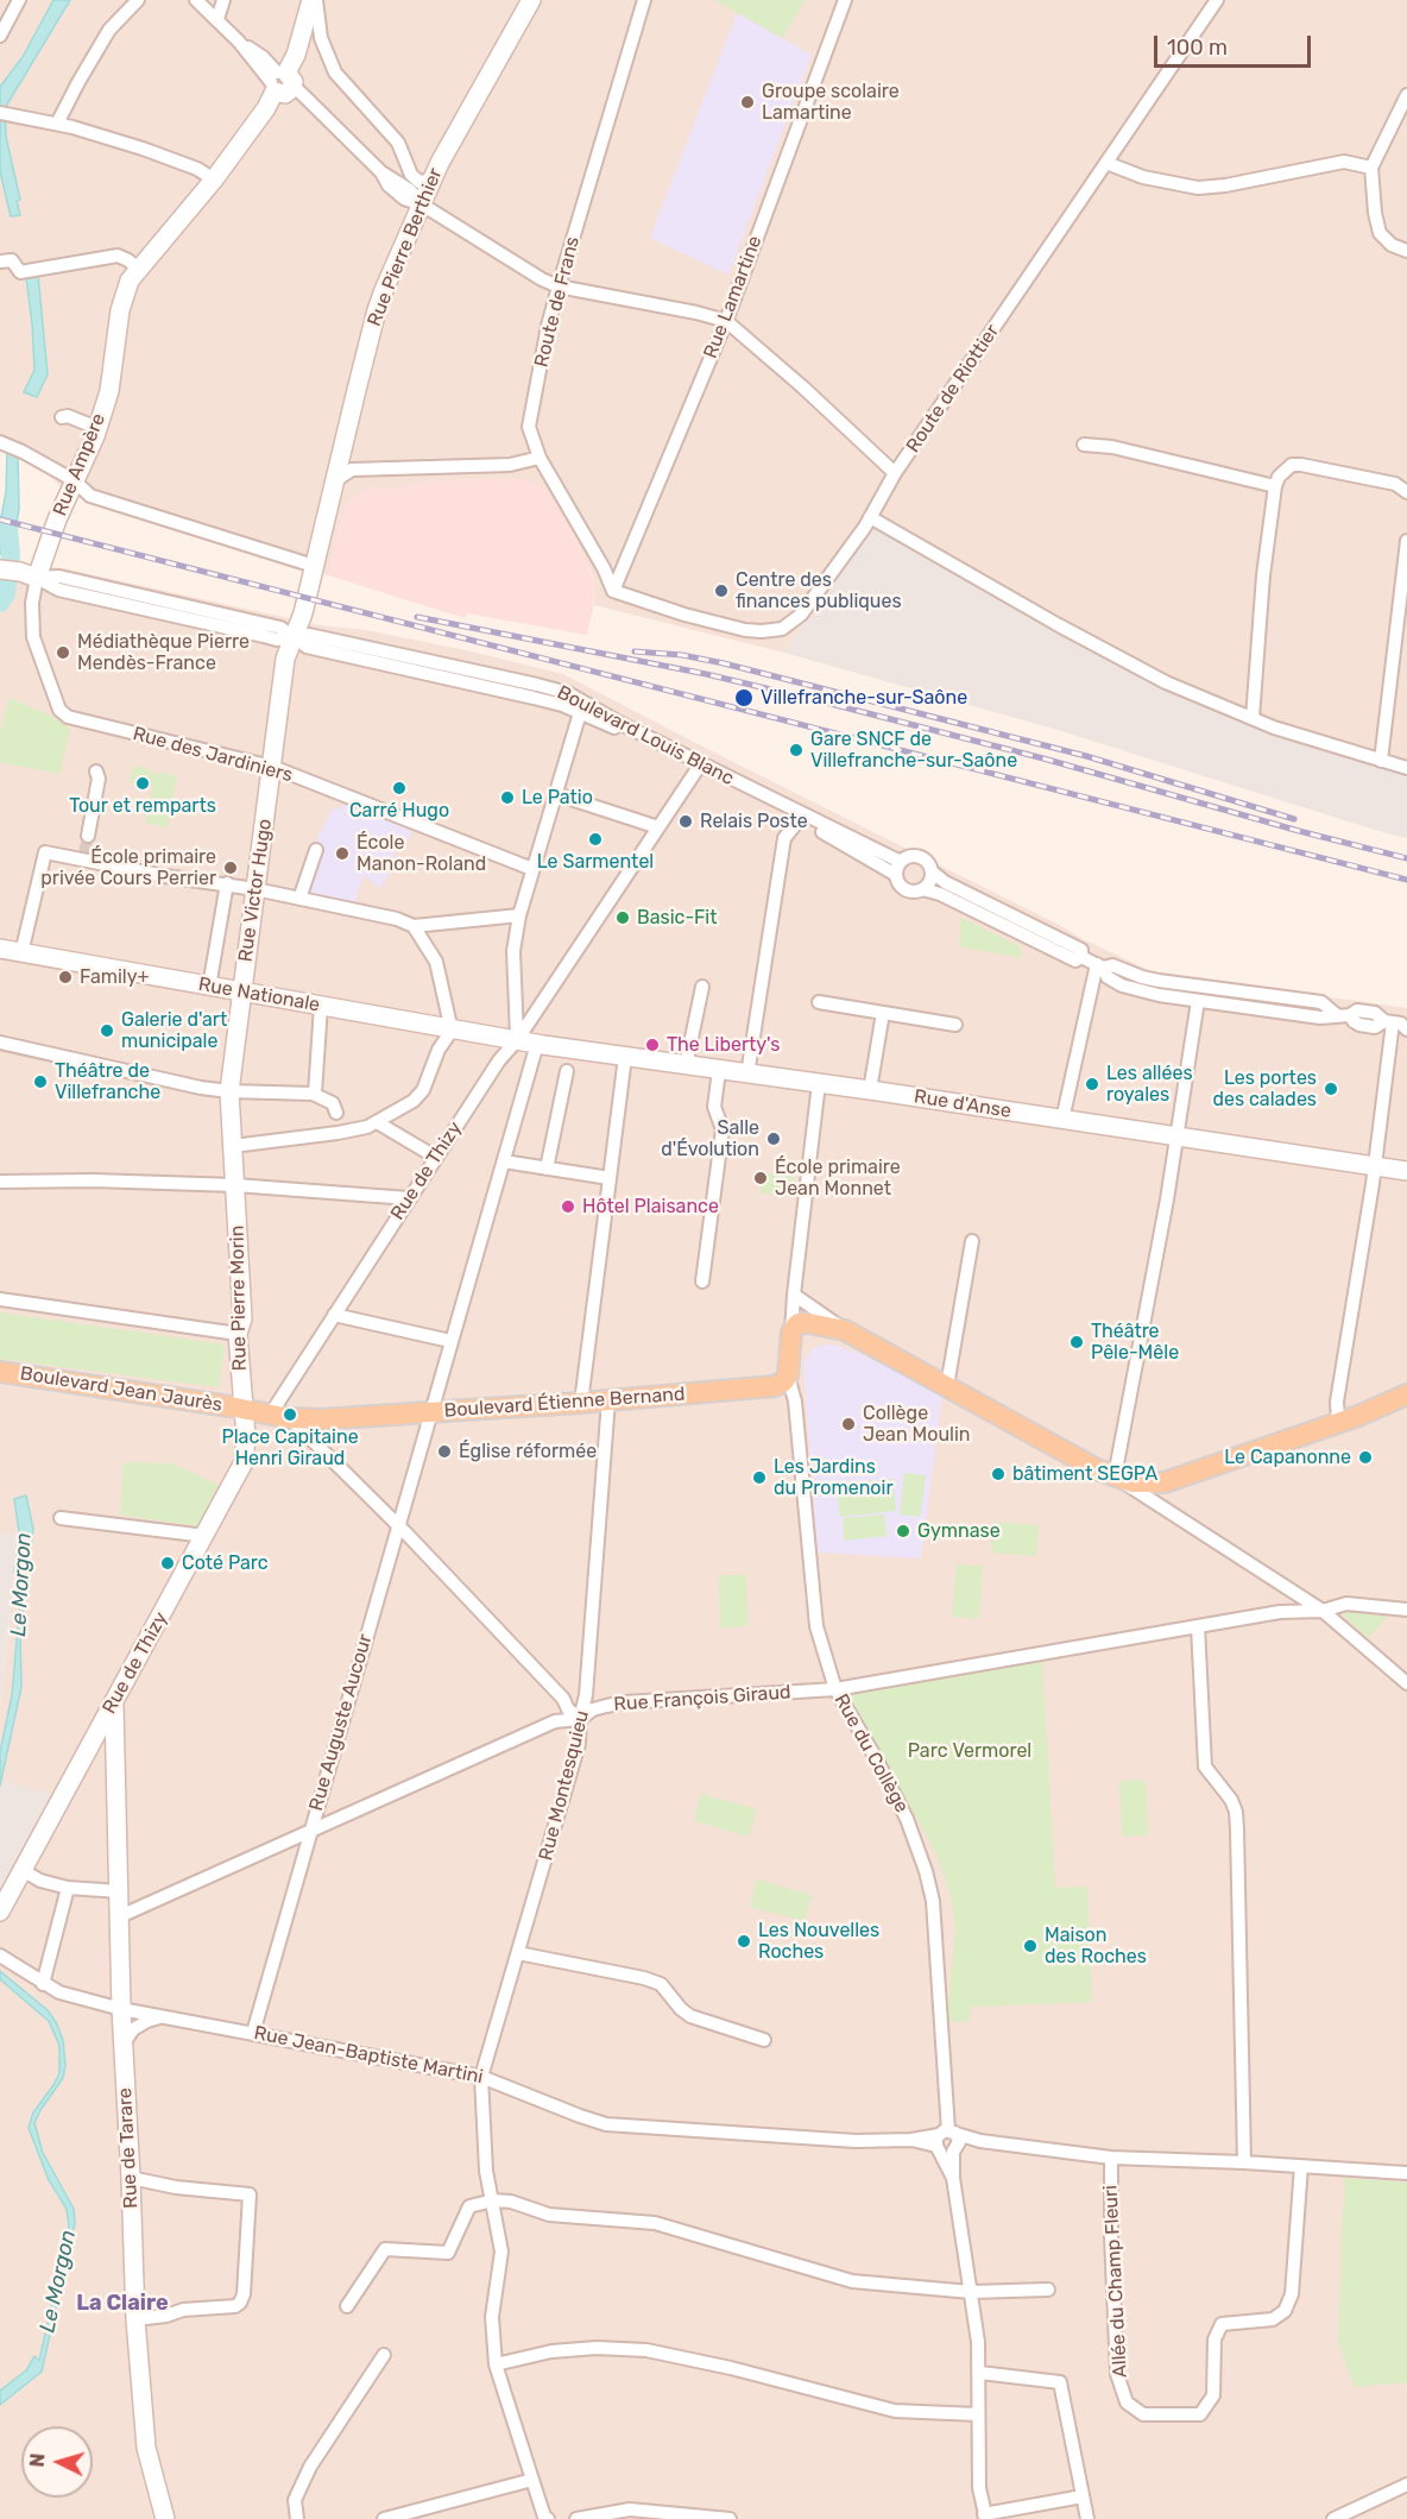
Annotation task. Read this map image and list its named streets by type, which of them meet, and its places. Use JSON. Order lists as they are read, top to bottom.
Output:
{
  "streets": {
    "main road": [
      "Rue Pierre Berthier",
      "Rue Ampère",
      "Boulevard Louis Blanc",
      "Rue Victor Hugo",
      "Rue Nationale",
      "Rue d'Anse",
      "Rue de Thizy",
      "Rue Pierre Morin",
      "Boulevard Jean Jaurès",
      "Boulevard Étienne Bernand",
      "Rue de Tarare"
    ],
    "street": [
      "Rue Lamartine",
      "Route de Frans",
      "Route de Riottier",
      "Rue des Jardiniers",
      "Rue François Giraud",
      "Rue Auguste Aucour",
      "Rue du Collège",
      "Rue Montesquieu",
      "Rue Jean-Baptiste Martini",
      "Allée du Champ Fleuri"
    ]
  },
  "crossings": [
    ["Rue Pierre Berthier", "Boulevard Louis Blanc"],
    ["Rue Pierre Berthier", "Rue Victor Hugo"],
    ["Rue Lamartine", "Route de Frans"],
    ["Rue Lamartine", "Route de Riottier"],
    ["Route de Frans", "Route de Riottier"],
    ["Rue Ampère", "Boulevard Louis Blanc"],
    ["Rue Ampère", "Rue des Jardiniers"],
    ["Boulevard Louis Blanc", "Rue des Jardiniers"],
    ["Boulevard Louis Blanc", "Rue Victor Hugo"],
    ["Boulevard Louis Blanc", "Rue de Thizy"],
    ["Rue des Jardiniers", "Rue Victor Hugo"],
    ["Rue Victor Hugo", "Rue Nationale"],
    ["Rue Victor Hugo", "Rue Pierre Morin"],
    ["Rue Nationale", "Rue d'Anse"],
    ["Rue Nationale", "Rue de Thizy"],
    ["Rue d'Anse", "Rue de Thizy"],
    ["Rue d'Anse", "Rue Auguste Aucour"],
    ["Rue de Thizy", "Rue Pierre Morin"],
    ["Rue de Thizy", "Boulevard Jean Jaurès"],
    ["Rue de Thizy", "Boulevard Étienne Bernand"],
    ["Rue de Thizy", "Rue de Tarare"],
    ["Rue Pierre Morin", "Boulevard Jean Jaurès"],
    ["Boulevard Jean Jaurès", "Boulevard Étienne Bernand"],
    ["Boulevard Étienne Bernand", "Rue Auguste Aucour"],
    ["Boulevard Étienne Bernand", "Rue du Collège"],
    ["Boulevard Étienne Bernand", "Rue Montesquieu"],
    ["Rue François Giraud", "Rue Auguste Aucour"],
    ["Rue François Giraud", "Rue du Collège"],
    ["Rue François Giraud", "Rue Montesquieu"],
    ["Rue François Giraud", "Rue de Tarare"],
    ["Rue Auguste Aucour", "Rue Jean-Baptiste Martini"],
    ["Rue du Collège", "Rue Jean-Baptiste Martini"],
    ["Rue Montesquieu", "Rue Jean-Baptiste Martini"],
    ["Rue Jean-Baptiste Martini", "Rue de Tarare"],
    ["Rue Jean-Baptiste Martini", "Allée du Champ Fleuri"]
  ],
  "districts": ["La Claire"],
  "water": ["Le Morgon"],
  "parks": ["Parc Vermorel"],
  "places": [
    "Groupe scolaire Lamartine",
    "Centre des finances publiques",
    "Médiathèque Pierre Mendès-France",
    "Villefranche-sur-Saône",
    "Gare SNCF de Villefranche-sur-Saône",
    "Tour et remparts",
    "Carré Hugo",
    "Le Patio",
    "Relais Poste",
    "Le Sarmentel",
    "École Manon-Roland",
    "École primaire privée Cours Perrier",
    "Basic-Fit",
    "Family+",
    "Galerie d'art municipale",
    "The Liberty's",
    "Théâtre de Villefranche",
    "Les allées royales",
    "Les portes des calades",
    "Salle d'Évolution",
    "École primaire Jean Monnet",
    "Hôtel Plaisance",
    "Théâtre Pêle-Mêle",
    "Place Capitaine Henri Giraud",
    "Collège Jean Moulin",
    "Église réformée",
    "Le Capanonne",
    "bâtiment SEGPA",
    "Les Jardins du Promenoir",
    "Gymnase",
    "Coté Parc",
    "Les Nouvelles Roches",
    "Maison des Roches"
  ],
  "scale_bar": "100 m",
  "north": "left"
}
